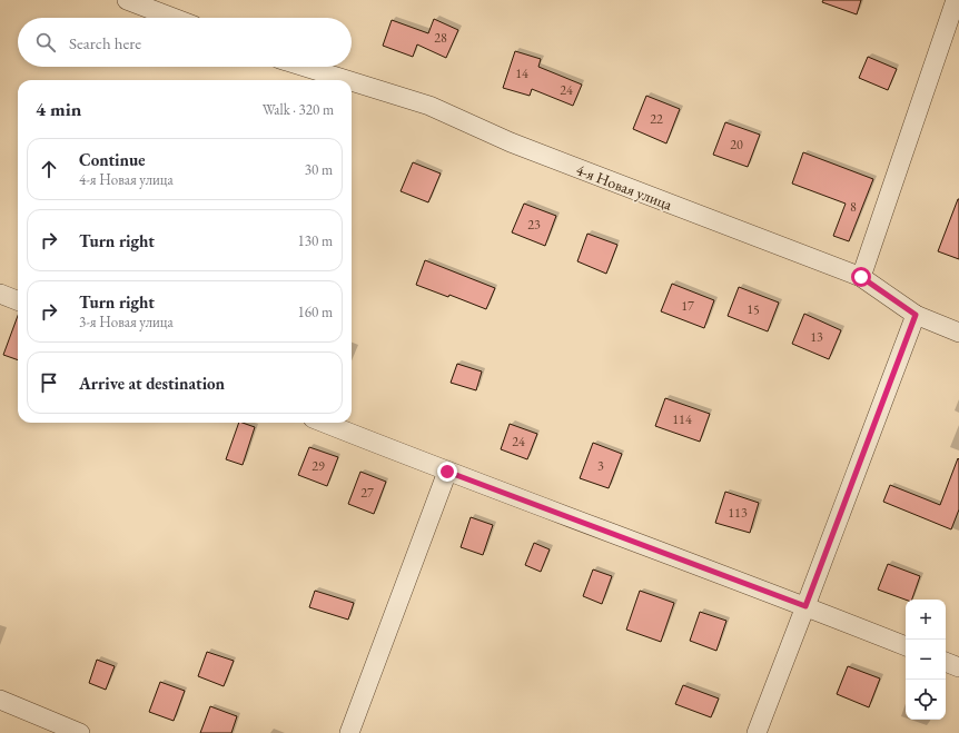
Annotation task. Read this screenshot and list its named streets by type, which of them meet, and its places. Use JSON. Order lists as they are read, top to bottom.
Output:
{
  "streets": {
    "street": ["4-я Новая улица"]
  },
  "house_numbers": [
    "28",
    "14",
    "24",
    "22",
    "20",
    "8",
    "23",
    "17",
    "15",
    "13",
    "114",
    "24",
    "29",
    "3",
    "27",
    "113"
  ],
  "page": {
    "search": "Search here",
    "heading": ["4 min", "Walk · 320 m"],
    "list": [
      ["Continue", "4-я Новая улица", "30 m"],
      ["Turn right", "130 m"],
      ["Turn right", "3-я Новая улица", "160 m"],
      "Arrive at destination"
    ],
    "map_buttons": ["+", "−"]
  }
}
